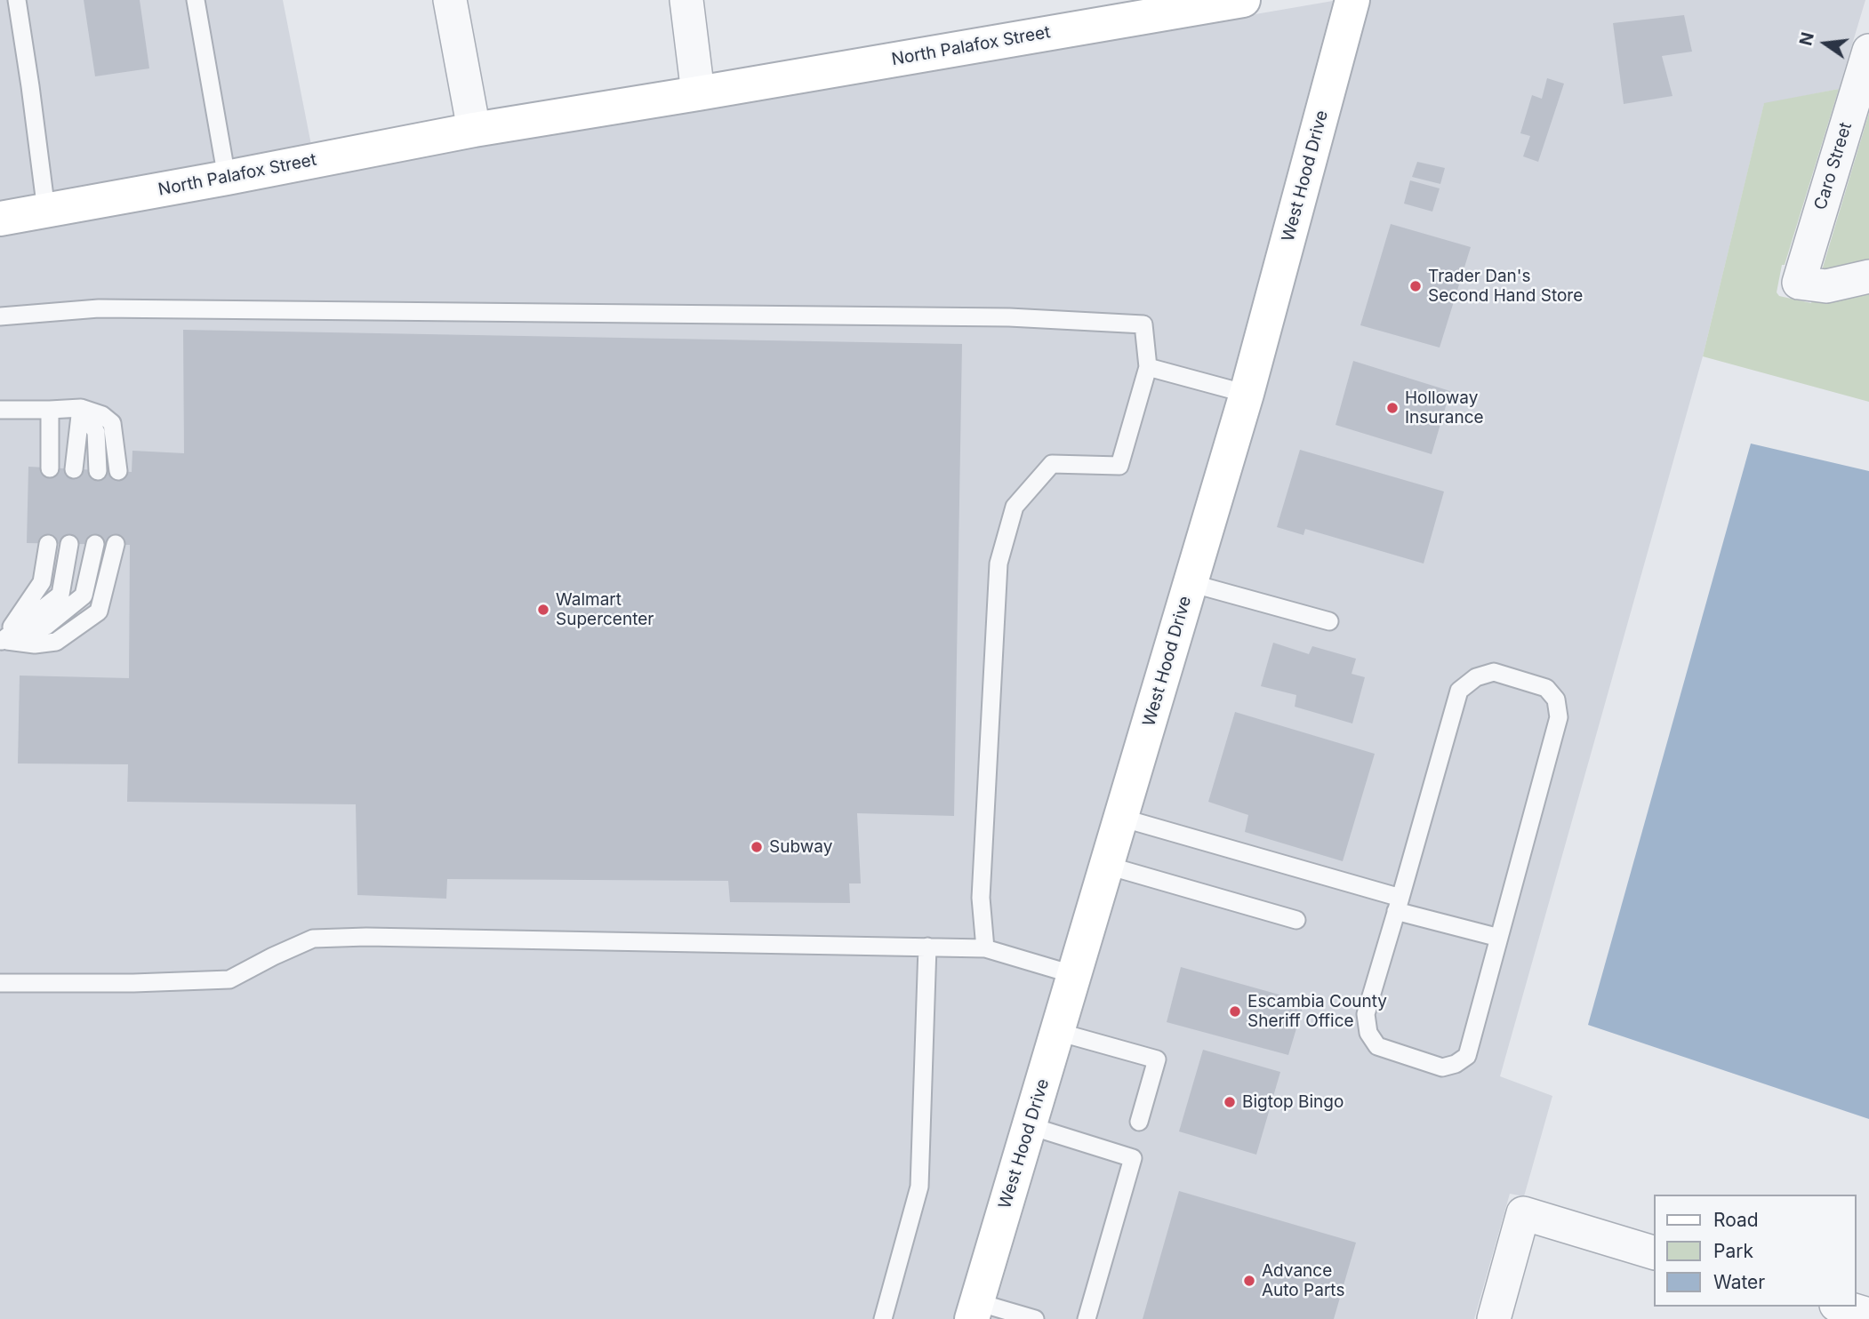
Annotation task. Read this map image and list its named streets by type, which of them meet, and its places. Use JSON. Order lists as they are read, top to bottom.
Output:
{
  "streets": {
    "street": ["North Palafox Street", "Caro Street", "West Hood Drive"]
  },
  "places": [
    "Trader Dan's Second Hand Store",
    "Holloway Insurance",
    "Walmart Supercenter",
    "Subway",
    "Escambia County Sheriff Office",
    "Bigtop Bingo",
    "Advance Auto Parts"
  ],
  "legend": ["Road", "Park", "Water"],
  "north": "left"
}
